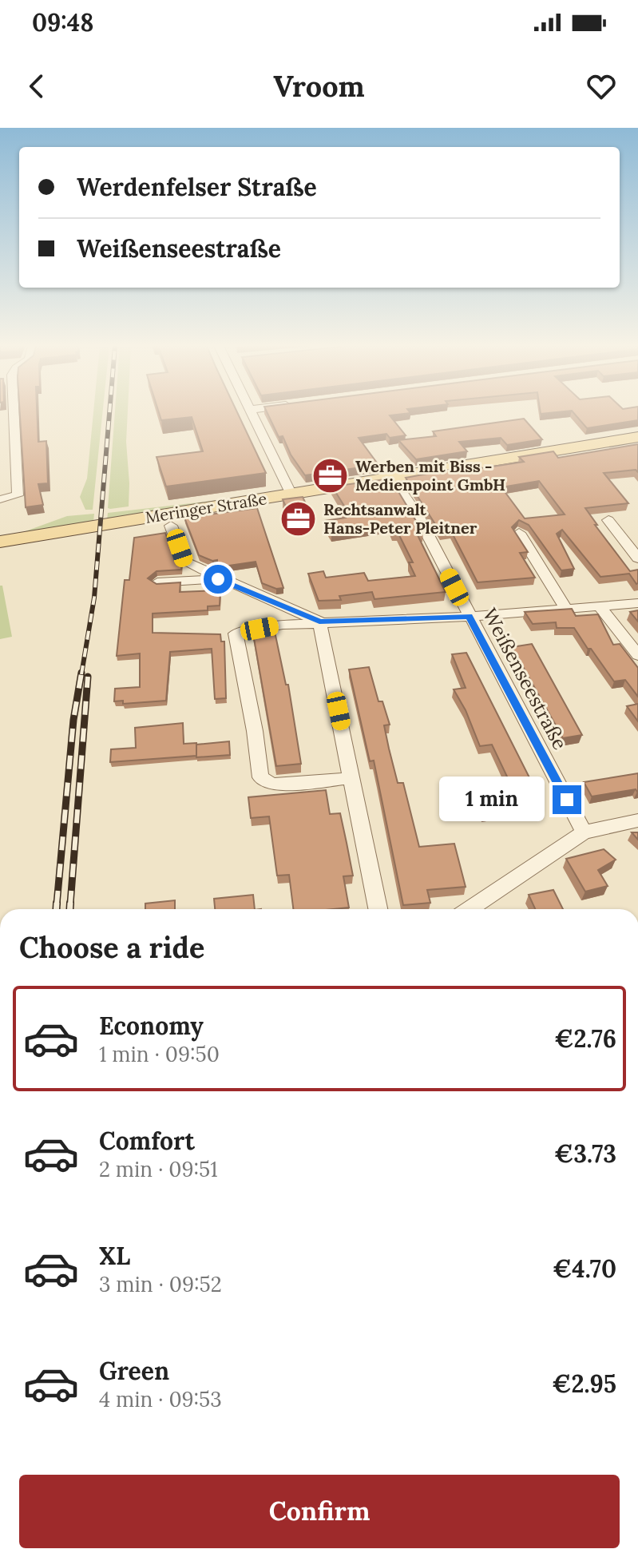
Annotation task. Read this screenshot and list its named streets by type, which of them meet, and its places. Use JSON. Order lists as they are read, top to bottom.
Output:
{
  "streets": {
    "main road": ["Meringer Straße"],
    "street": ["Weißenseestraße"]
  },
  "crossings": [
    ["Meringer Straße", "Weißenseestraße"]
  ],
  "places": {
    "office": ["Werben mit Biss - Medienpoint GmbH", "Rechtsanwalt Hans-Peter Pleitner"]
  },
  "page": {
    "status": "09:48",
    "header": "Vroom",
    "banner": ["Werdenfelser Straße", "Weißenseestraße"],
    "bubble": "1 min",
    "heading": "Choose a ride",
    "list": [
      {
        "name": "Economy",
        "note": "1 min · 09:50",
        "value": "€2.76"
      },
      {
        "name": "Comfort",
        "note": "2 min · 09:51",
        "value": "€3.73"
      },
      {
        "name": "XL",
        "note": "3 min · 09:52",
        "value": "€4.70"
      },
      {
        "name": "Green",
        "note": "4 min · 09:53",
        "value": "€2.95"
      }
    ],
    "buttons": "Confirm"
  }
}
